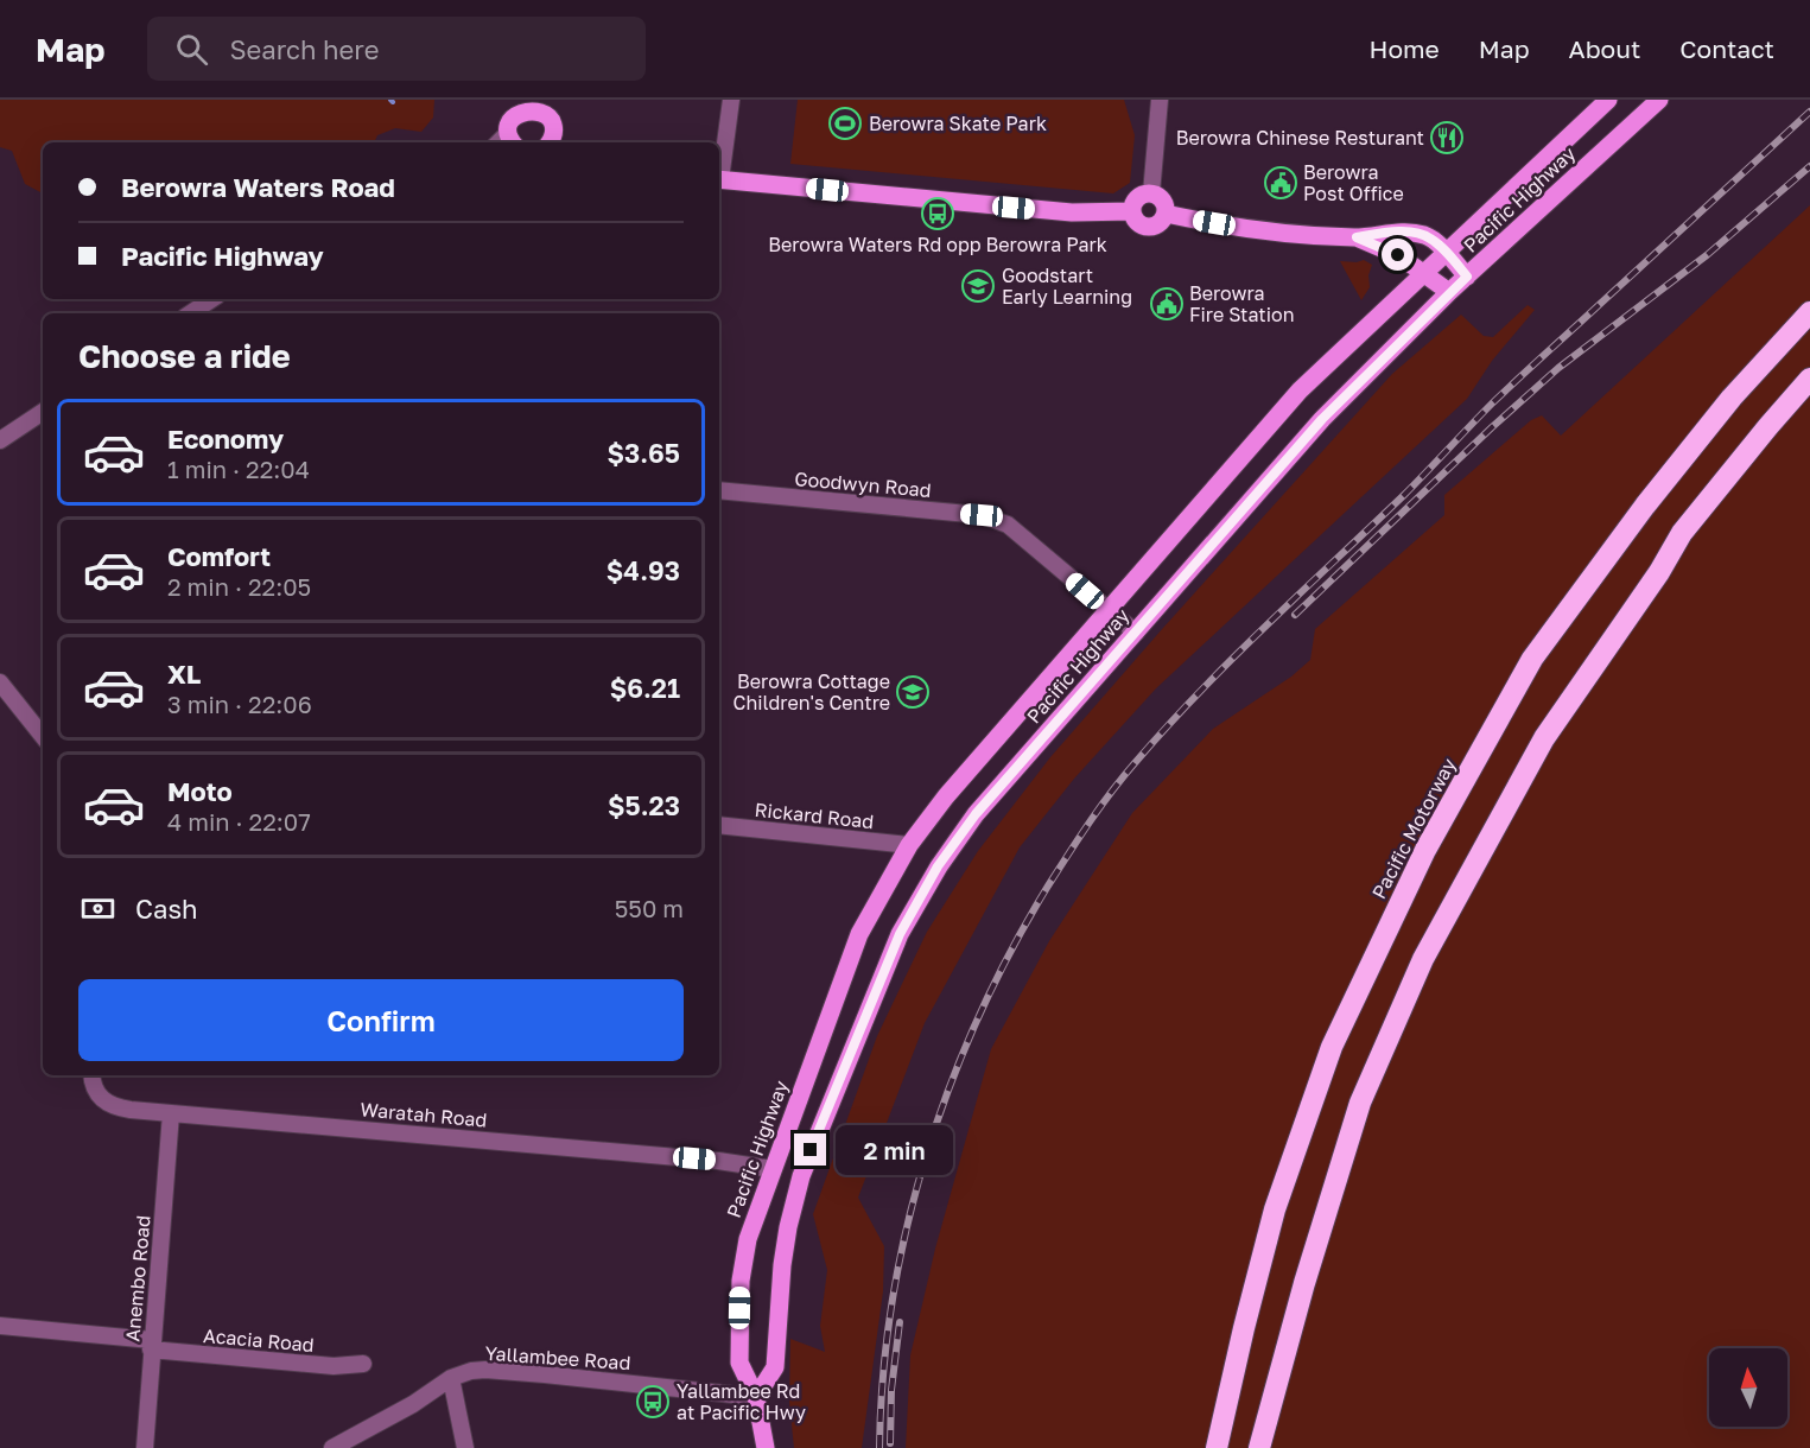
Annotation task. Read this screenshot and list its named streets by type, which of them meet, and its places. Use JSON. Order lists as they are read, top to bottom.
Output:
{
  "streets": {
    "highway": ["Pacific Motorway"],
    "main road": ["Pacific Highway"],
    "street": [
      "Goodwyn Road",
      "Rickard Road",
      "Waratah Road",
      "Anembo Road",
      "Acacia Road",
      "Yallambee Road"
    ]
  },
  "crossings": [
    ["Pacific Highway", "Goodwyn Road"],
    ["Pacific Highway", "Rickard Road"],
    ["Pacific Highway", "Waratah Road"],
    ["Pacific Highway", "Yallambee Road"],
    ["Waratah Road", "Anembo Road"],
    ["Anembo Road", "Acacia Road"]
  ],
  "places": {
    "sports": ["Berowra Skate Park"],
    "restaurant": ["Berowra Chinese Resturant"],
    "public building": ["Berowra Post Office", "Berowra Fire Station"],
    "bus stop": ["Berowra Waters Rd opp Berowra Park", "Yallambee Rd at Pacific Hwy"],
    "school or university": ["Goodstart Early Learning", "Berowra Cottage Children's Centre"]
  },
  "north": "top",
  "page": {
    "header": "Map",
    "search": "Search here",
    "nav": [
      "Home",
      "Map",
      "About",
      "Contact"
    ],
    "banner": ["Berowra Waters Road", "Pacific Highway"],
    "heading": "Choose a ride",
    "list": [
      {
        "name": "Economy",
        "note": "1 min · 22:04",
        "value": "$3.65"
      },
      {
        "name": "Comfort",
        "note": "2 min · 22:05",
        "value": "$4.93"
      },
      {
        "name": "XL",
        "note": "3 min · 22:06",
        "value": "$6.21"
      },
      {
        "name": "Moto",
        "note": "4 min · 22:07",
        "value": "$5.23"
      }
    ],
    "pay": ["Cash", "550 m"],
    "buttons": "Confirm",
    "bubble": "2 min"
  }
}
